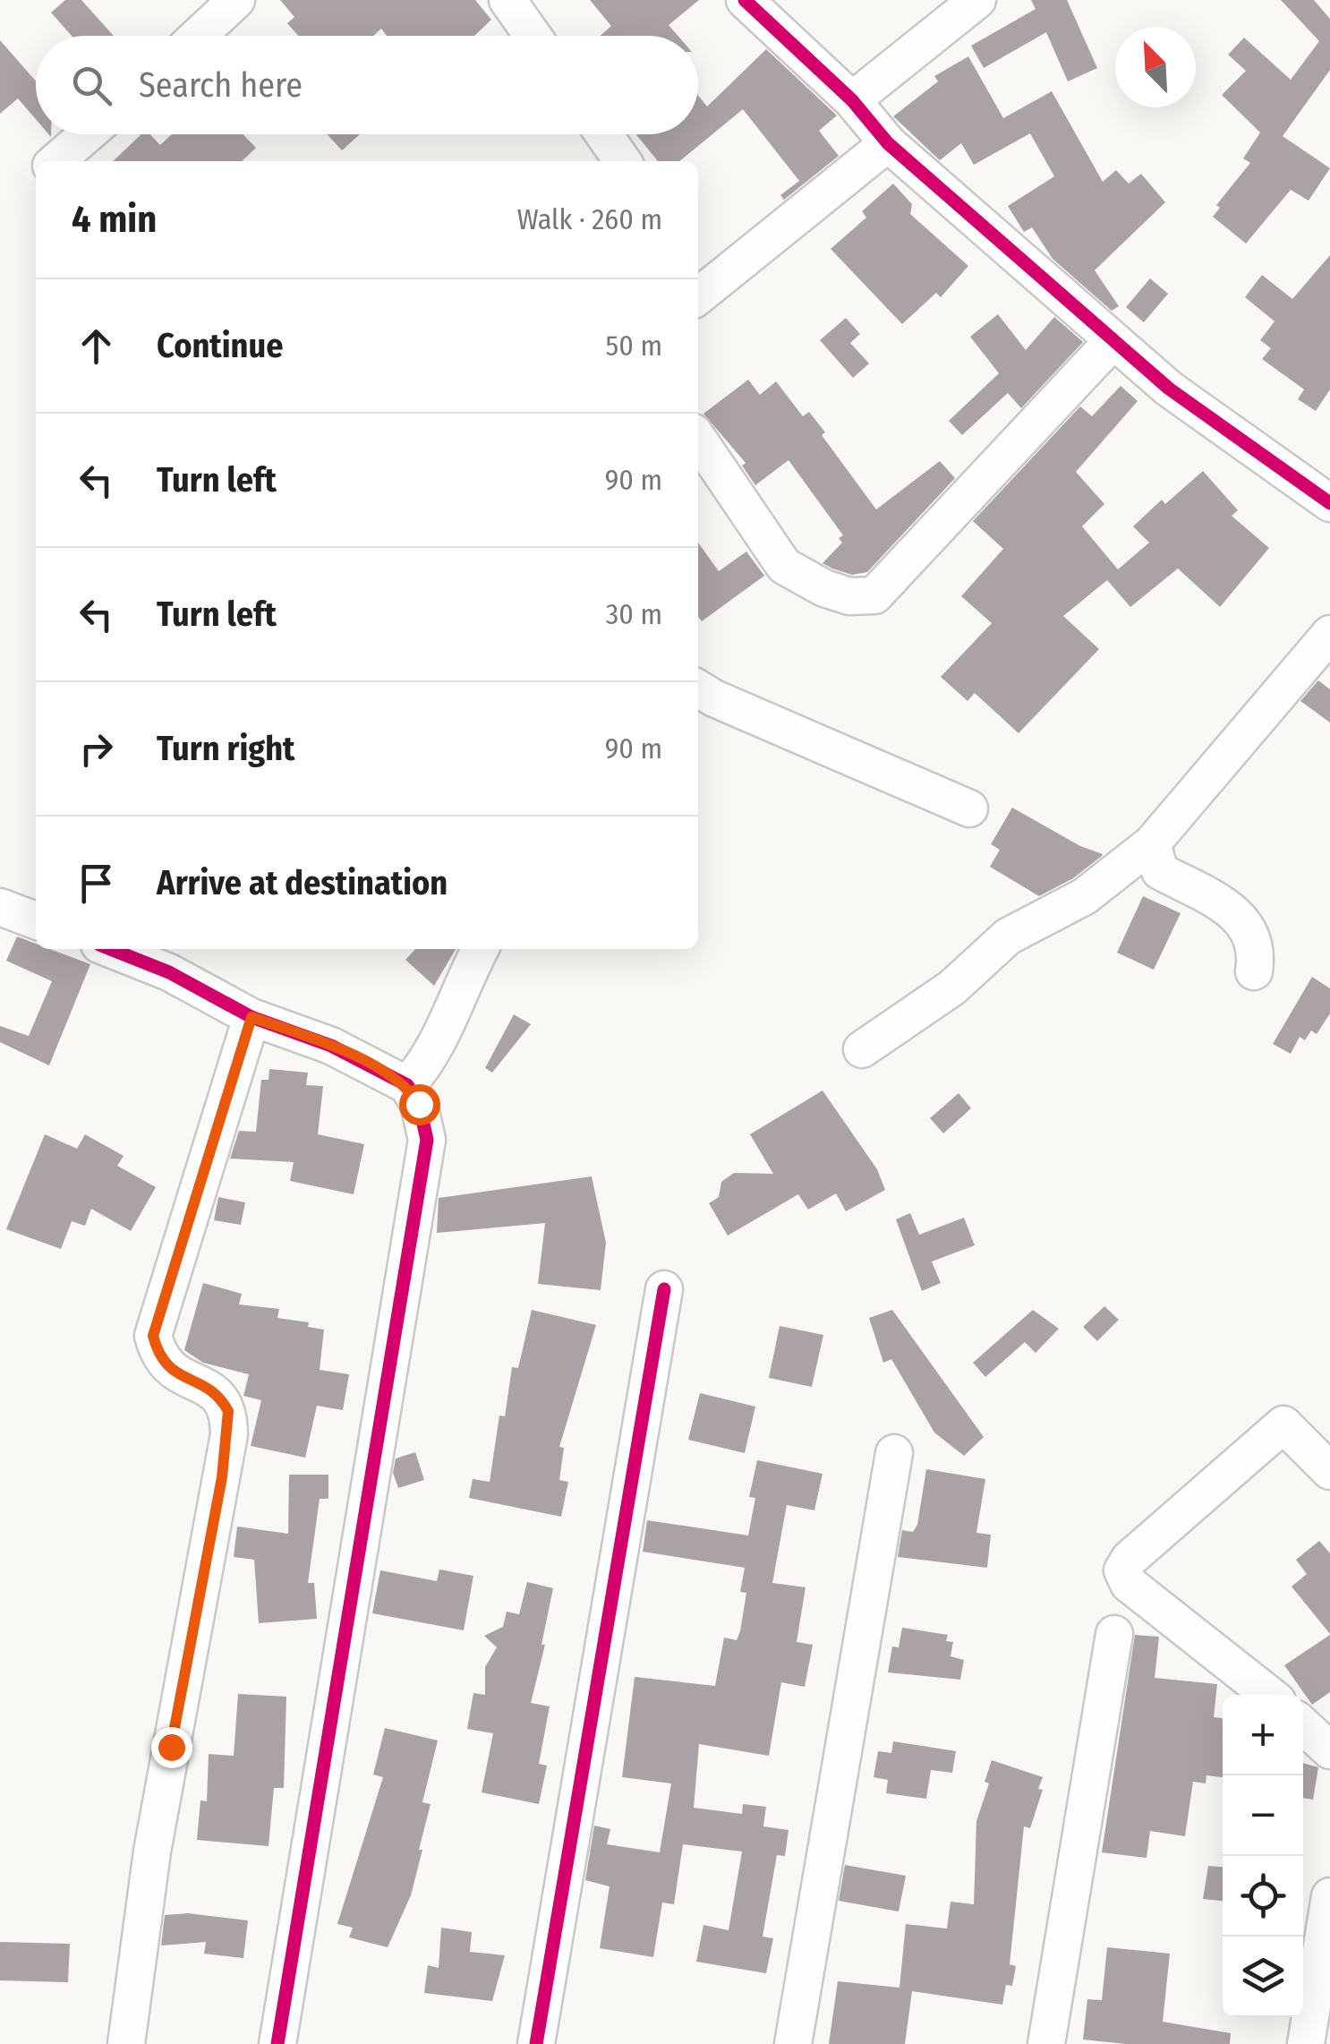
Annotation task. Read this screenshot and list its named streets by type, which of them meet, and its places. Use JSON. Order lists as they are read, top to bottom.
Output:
{
  "north": "top left",
  "page": {
    "search": "Search here",
    "heading": ["4 min", "Walk · 260 m"],
    "list": [
      ["Continue", "50 m"],
      ["Turn left", "90 m"],
      ["Turn left", "30 m"],
      ["Turn right", "90 m"],
      "Arrive at destination"
    ],
    "map_buttons": ["+", "−"]
  }
}
